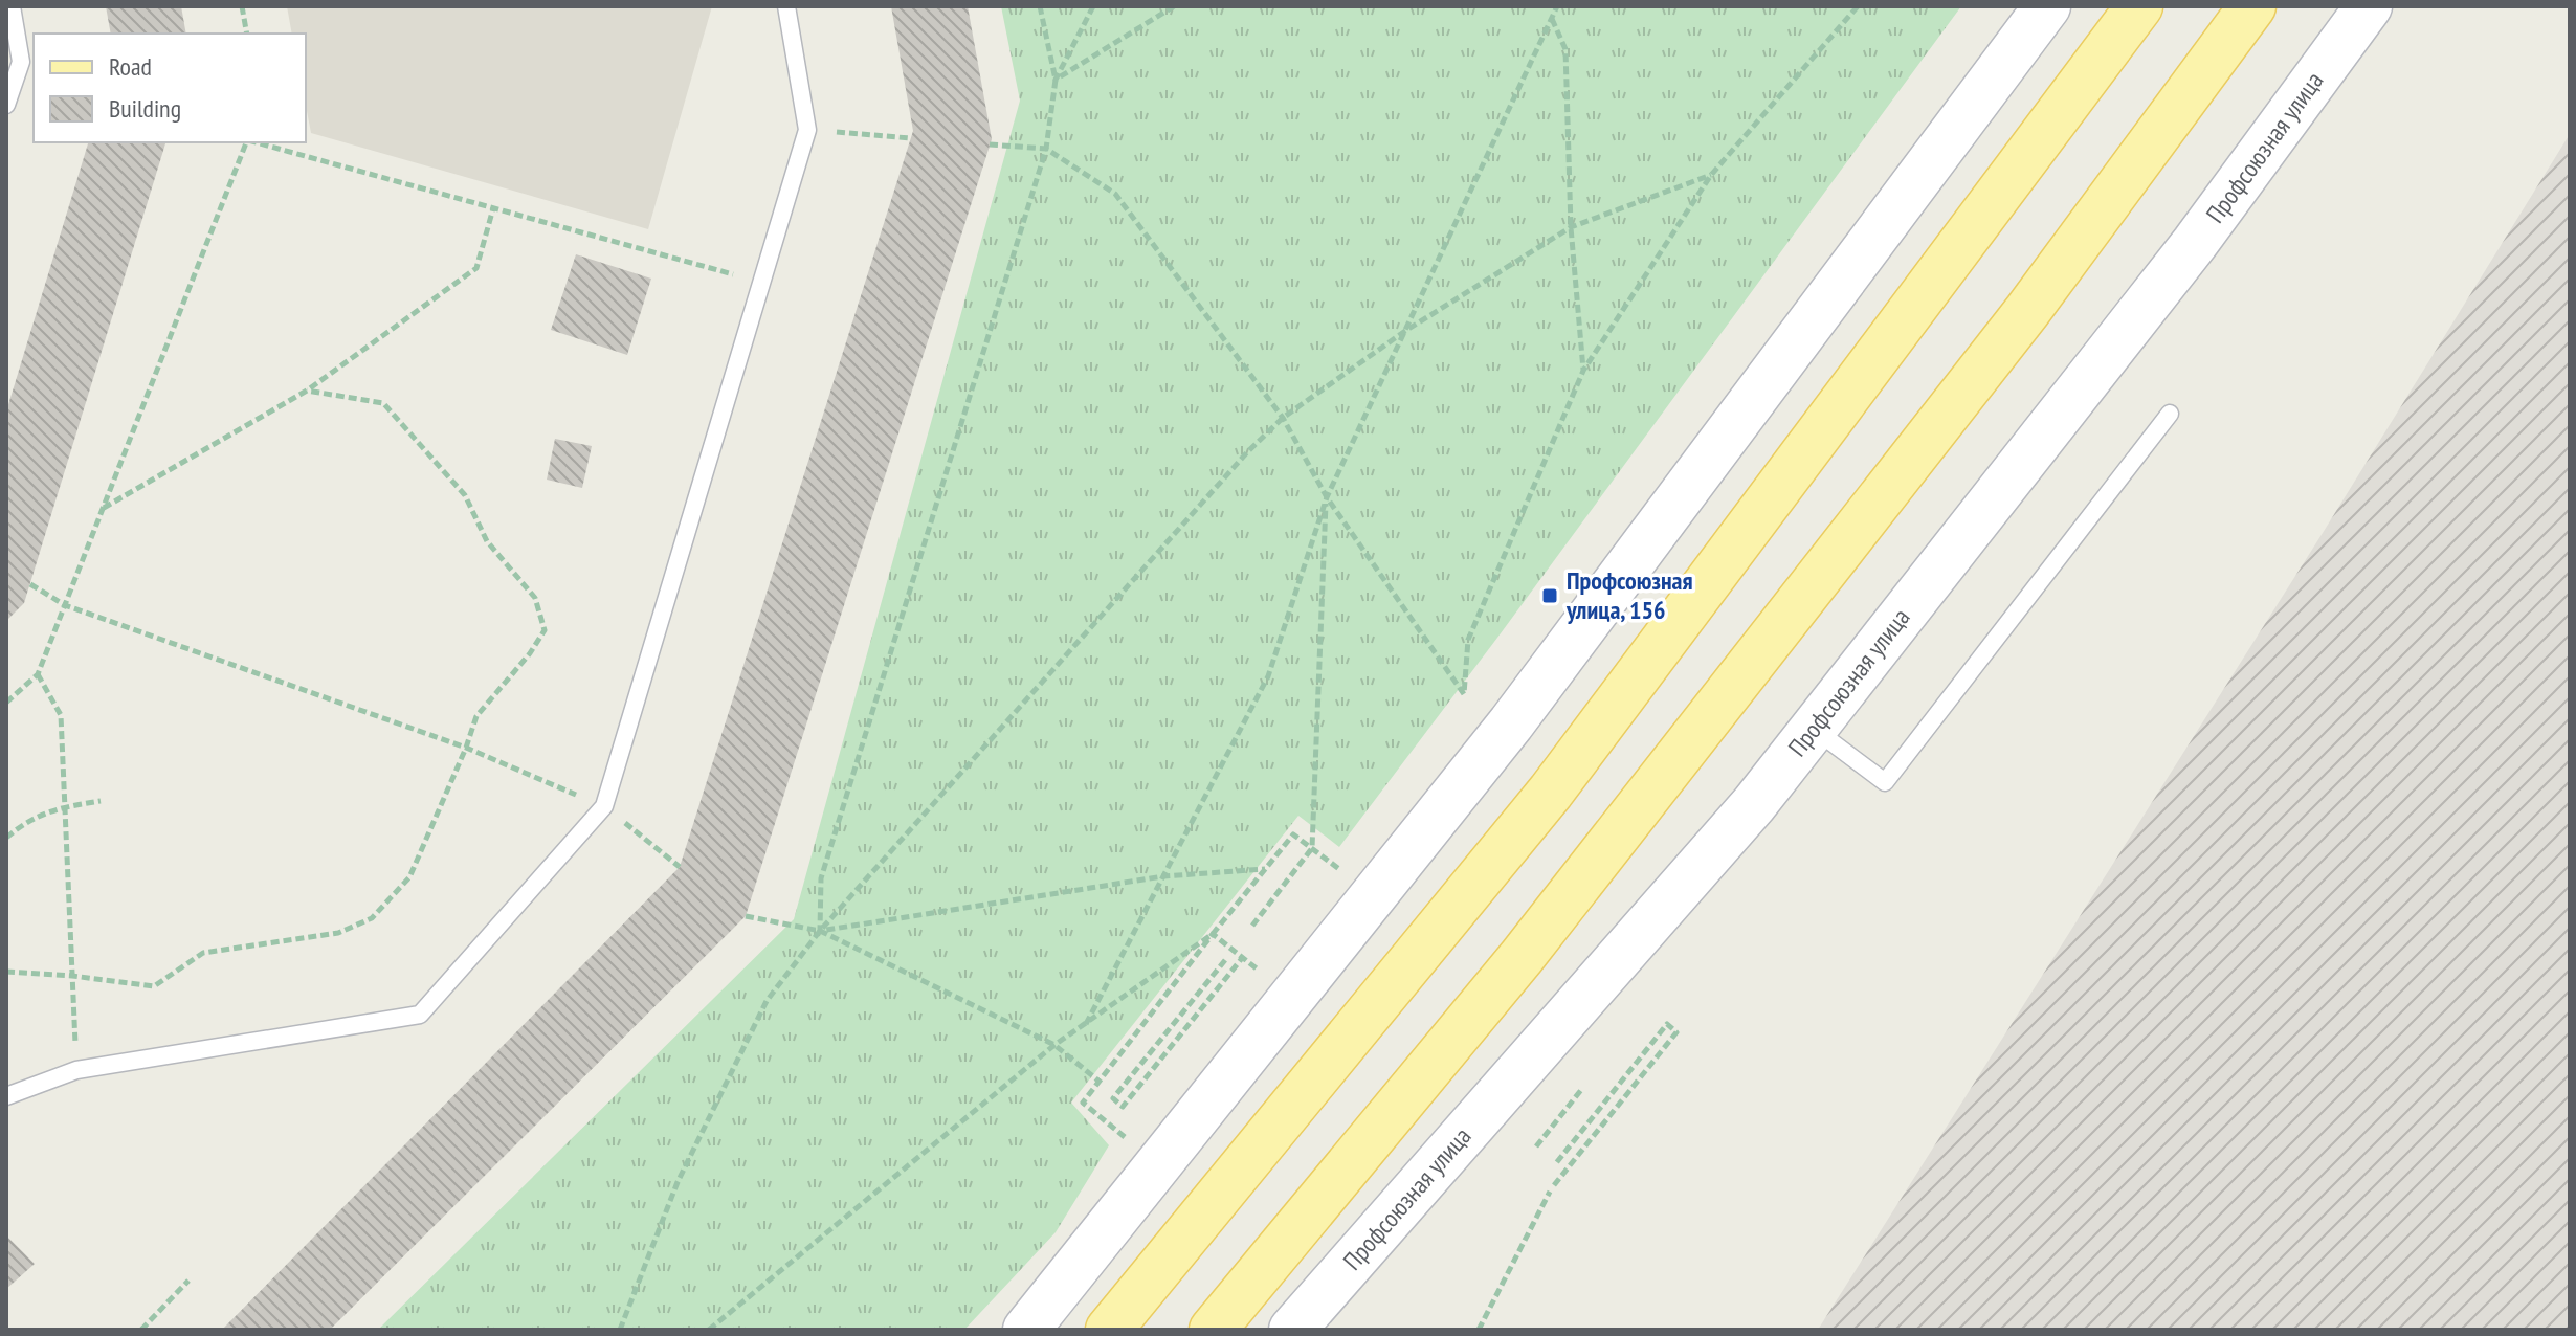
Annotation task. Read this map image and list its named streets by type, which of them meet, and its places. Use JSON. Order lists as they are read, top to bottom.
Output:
{
  "streets": {
    "main road": ["Профсоюзная улица"]
  },
  "places": {
    "transit": ["Профсоюзная улица, 156"]
  },
  "legend": ["Road", "Building"]
}
